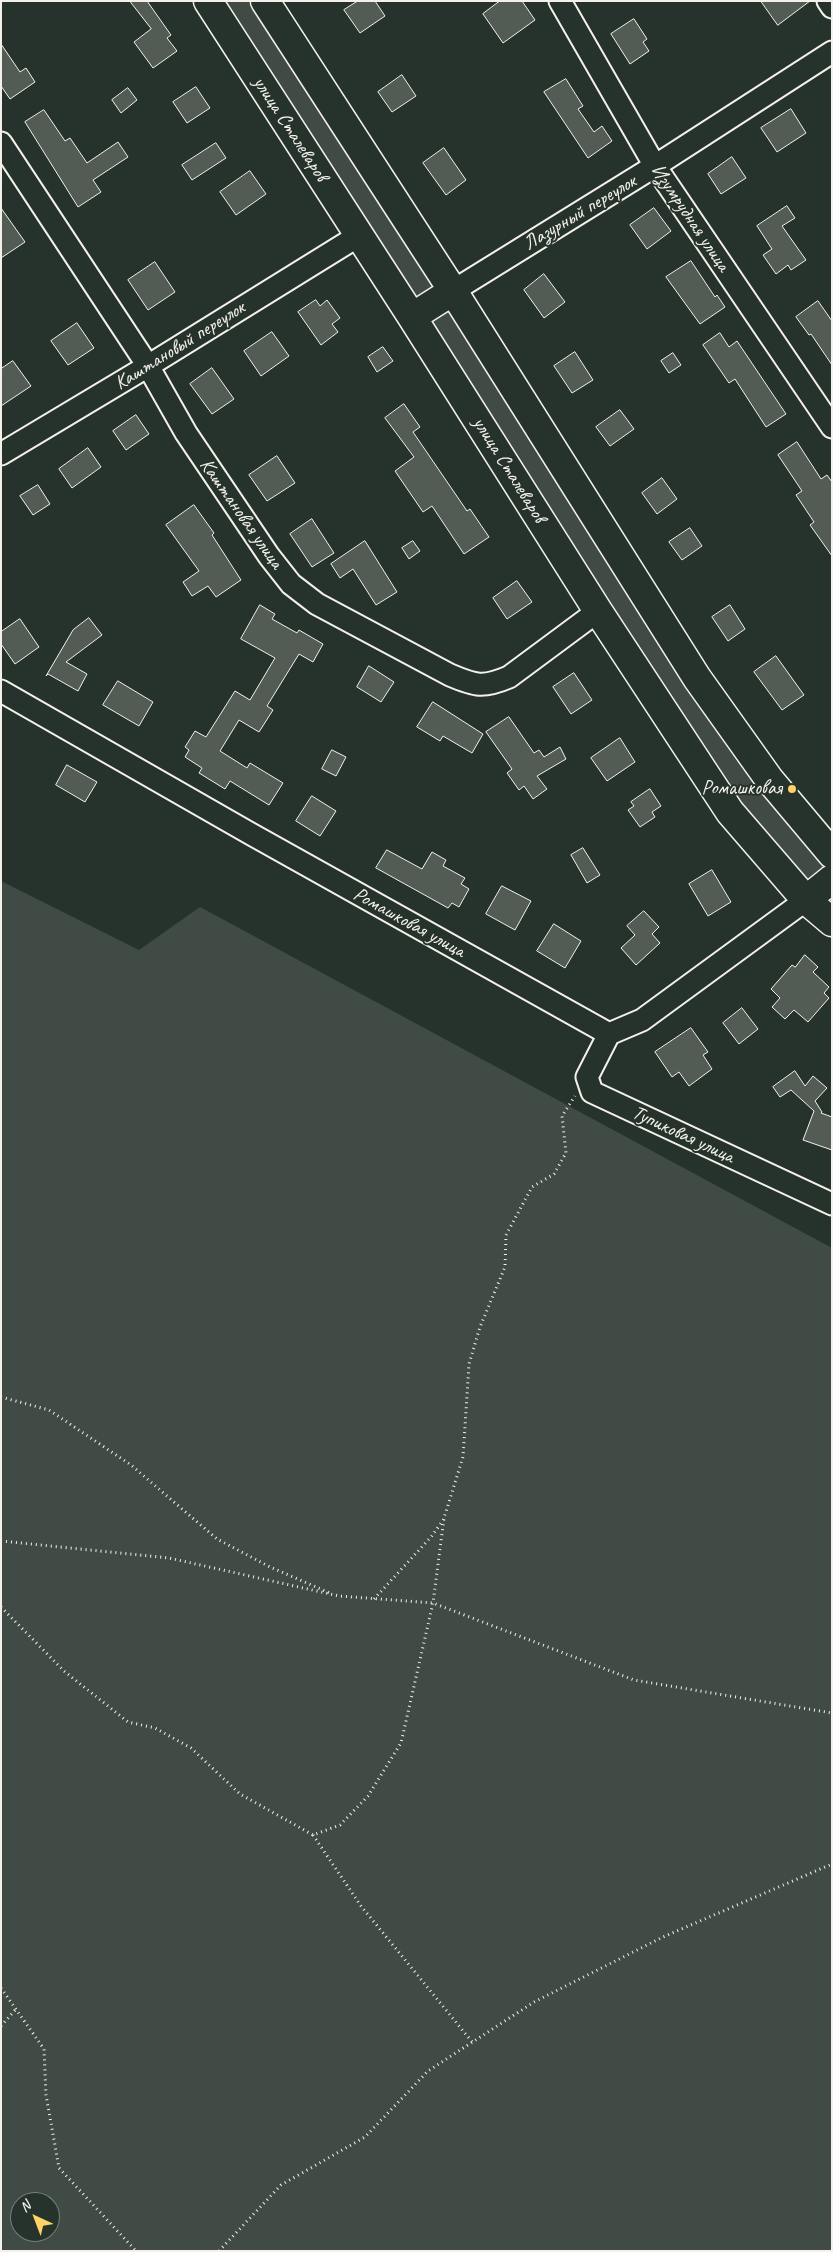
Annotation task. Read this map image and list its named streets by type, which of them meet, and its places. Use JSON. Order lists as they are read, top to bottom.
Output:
{
  "streets": {
    "main road": ["улица Сталеваров"],
    "street": [
      "Лазурный переулок",
      "Изумрудная улица",
      "Каштановый переулок",
      "Каштановая улица",
      "Ромашковая улица",
      "Тупиковая улица"
    ]
  },
  "crossings": [
    ["улица Сталеваров", "Каштановый переулок"],
    ["улица Сталеваров", "Каштановая улица"],
    ["Лазурный переулок", "Изумрудная улица"],
    ["Каштановый переулок", "Каштановая улица"]
  ],
  "places": ["Ромашковая"],
  "north": "top left"
}
